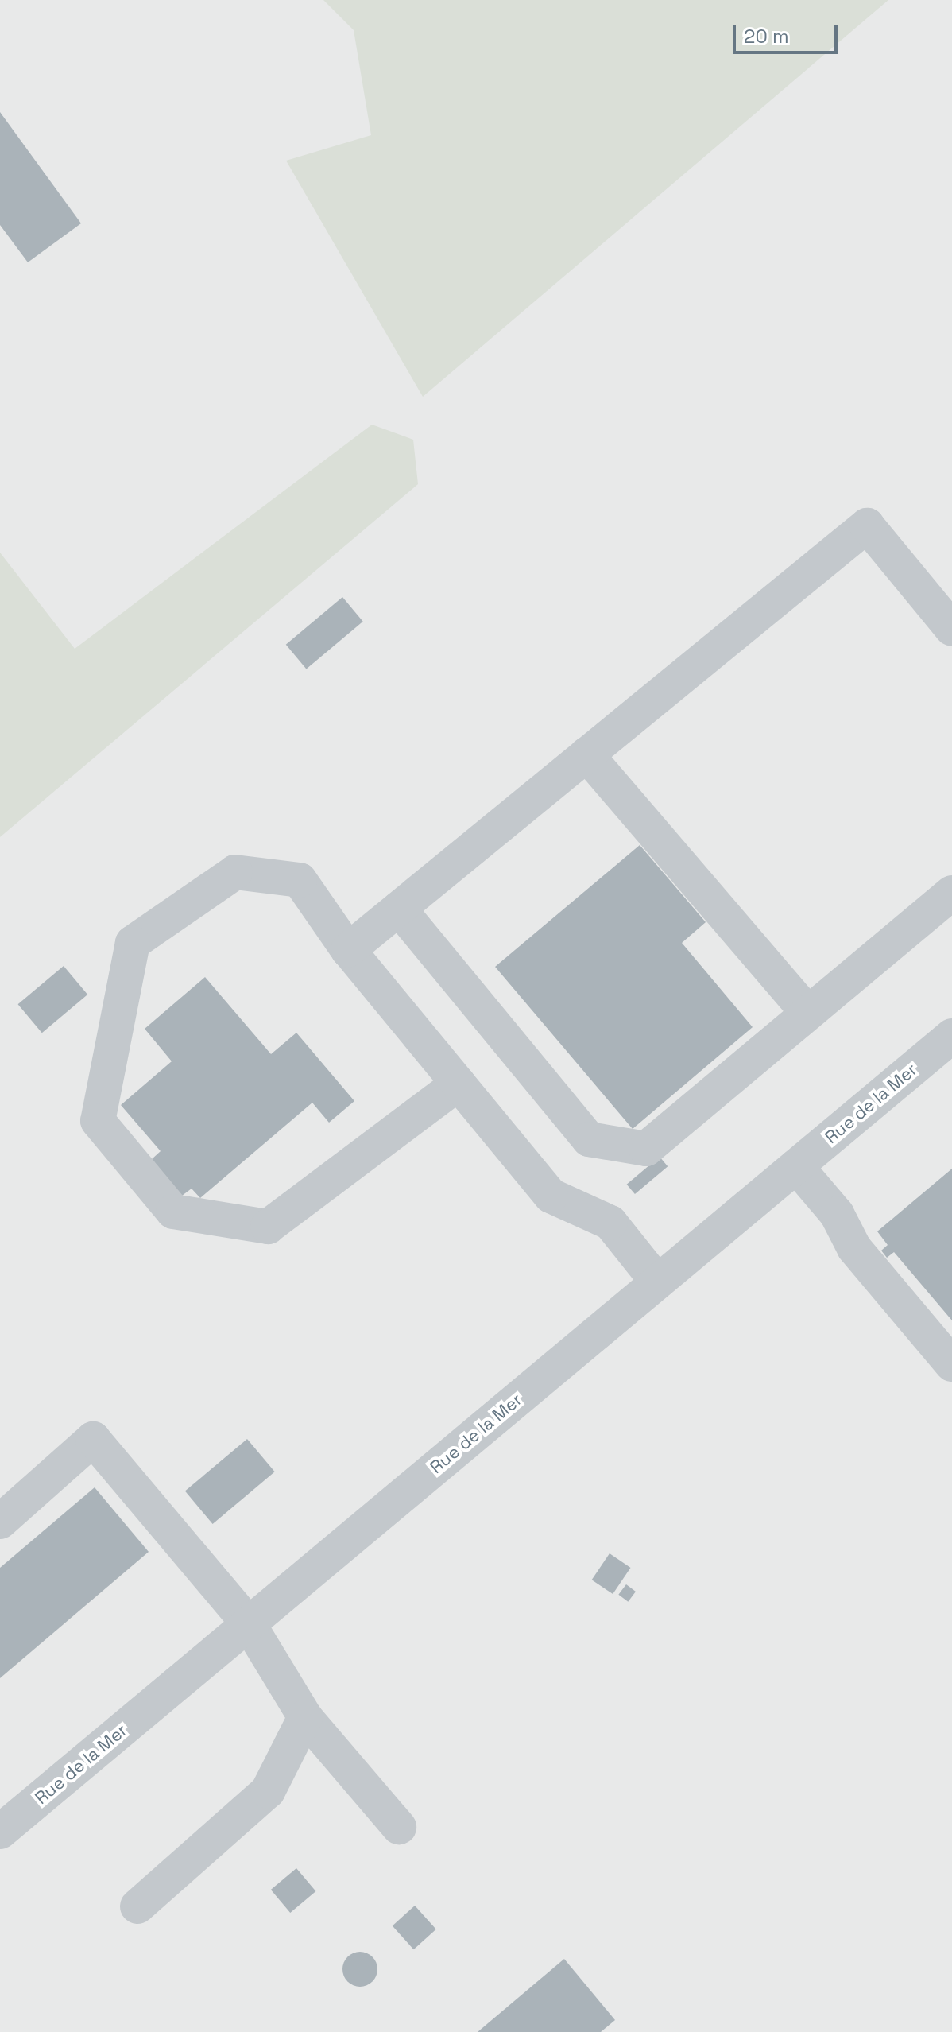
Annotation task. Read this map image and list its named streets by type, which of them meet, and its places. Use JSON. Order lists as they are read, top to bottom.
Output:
{
  "streets": {
    "street": ["Rue de la Mer"]
  },
  "scale_bar": "20 m"
}
